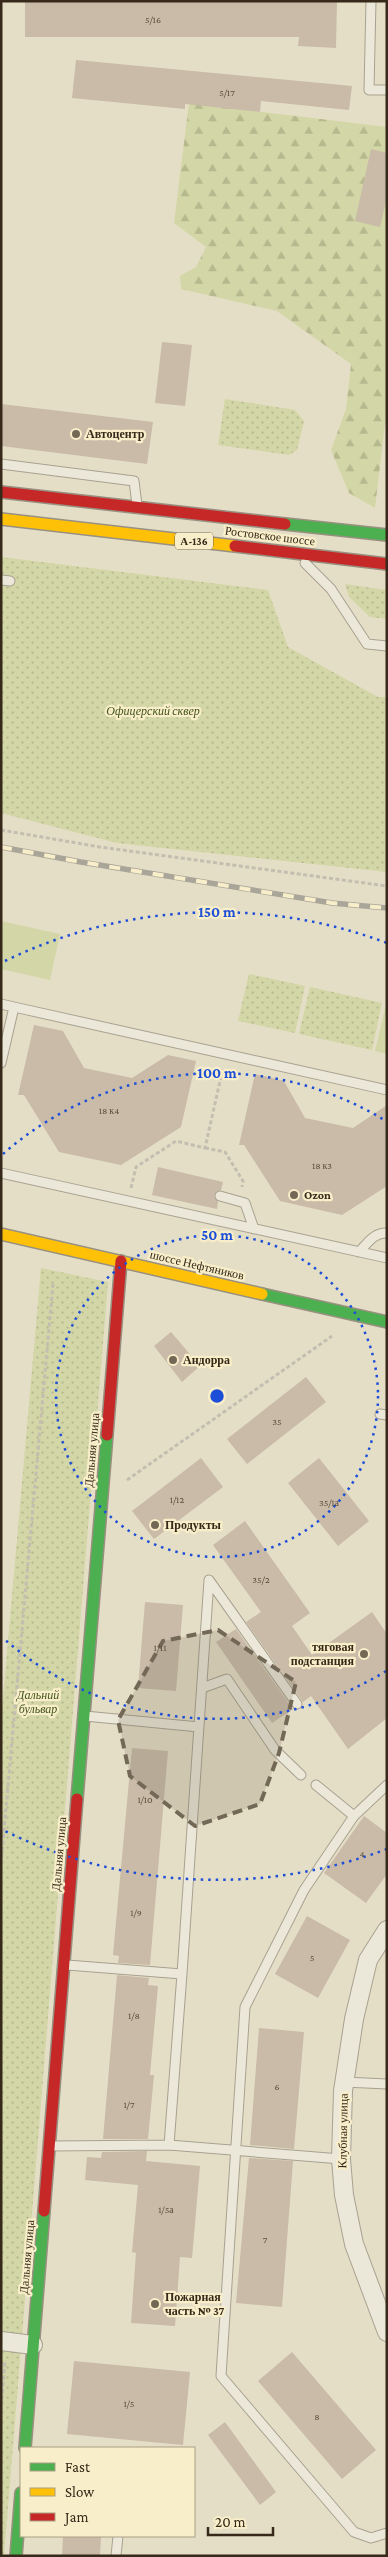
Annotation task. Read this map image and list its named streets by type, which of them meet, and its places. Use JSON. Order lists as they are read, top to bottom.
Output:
{
  "streets": {
    "street": [
      "Ростовское шоссе",
      "А-136",
      "шоссе Нефтяников",
      "Дальняя улица",
      "Клубная улица"
    ]
  },
  "crossings": [
    ["шоссе Нефтяников", "Дальняя улица"]
  ],
  "parks": ["Офицерский сквер", "Дальний бульвар"],
  "places": [
    "Автоцентр",
    "Ozon",
    "Андорра",
    "Продукты",
    "тяговая подстанция",
    "Пожарная часть № 37"
  ],
  "house_numbers": [
    "5/16",
    "5/17",
    "18 к4",
    "18 к3",
    "35",
    "1/12",
    "35/1а",
    "35/2",
    "1/11",
    "1/10",
    "4",
    "1/9",
    "5",
    "1/8",
    "6",
    "1/7",
    "1/5а",
    "7",
    "1/5",
    "8"
  ],
  "legend": ["Fast", "Slow", "Jam"],
  "scale_bar": "20 m",
  "rings": ["150 m", "100 m", "50 m"]
}
